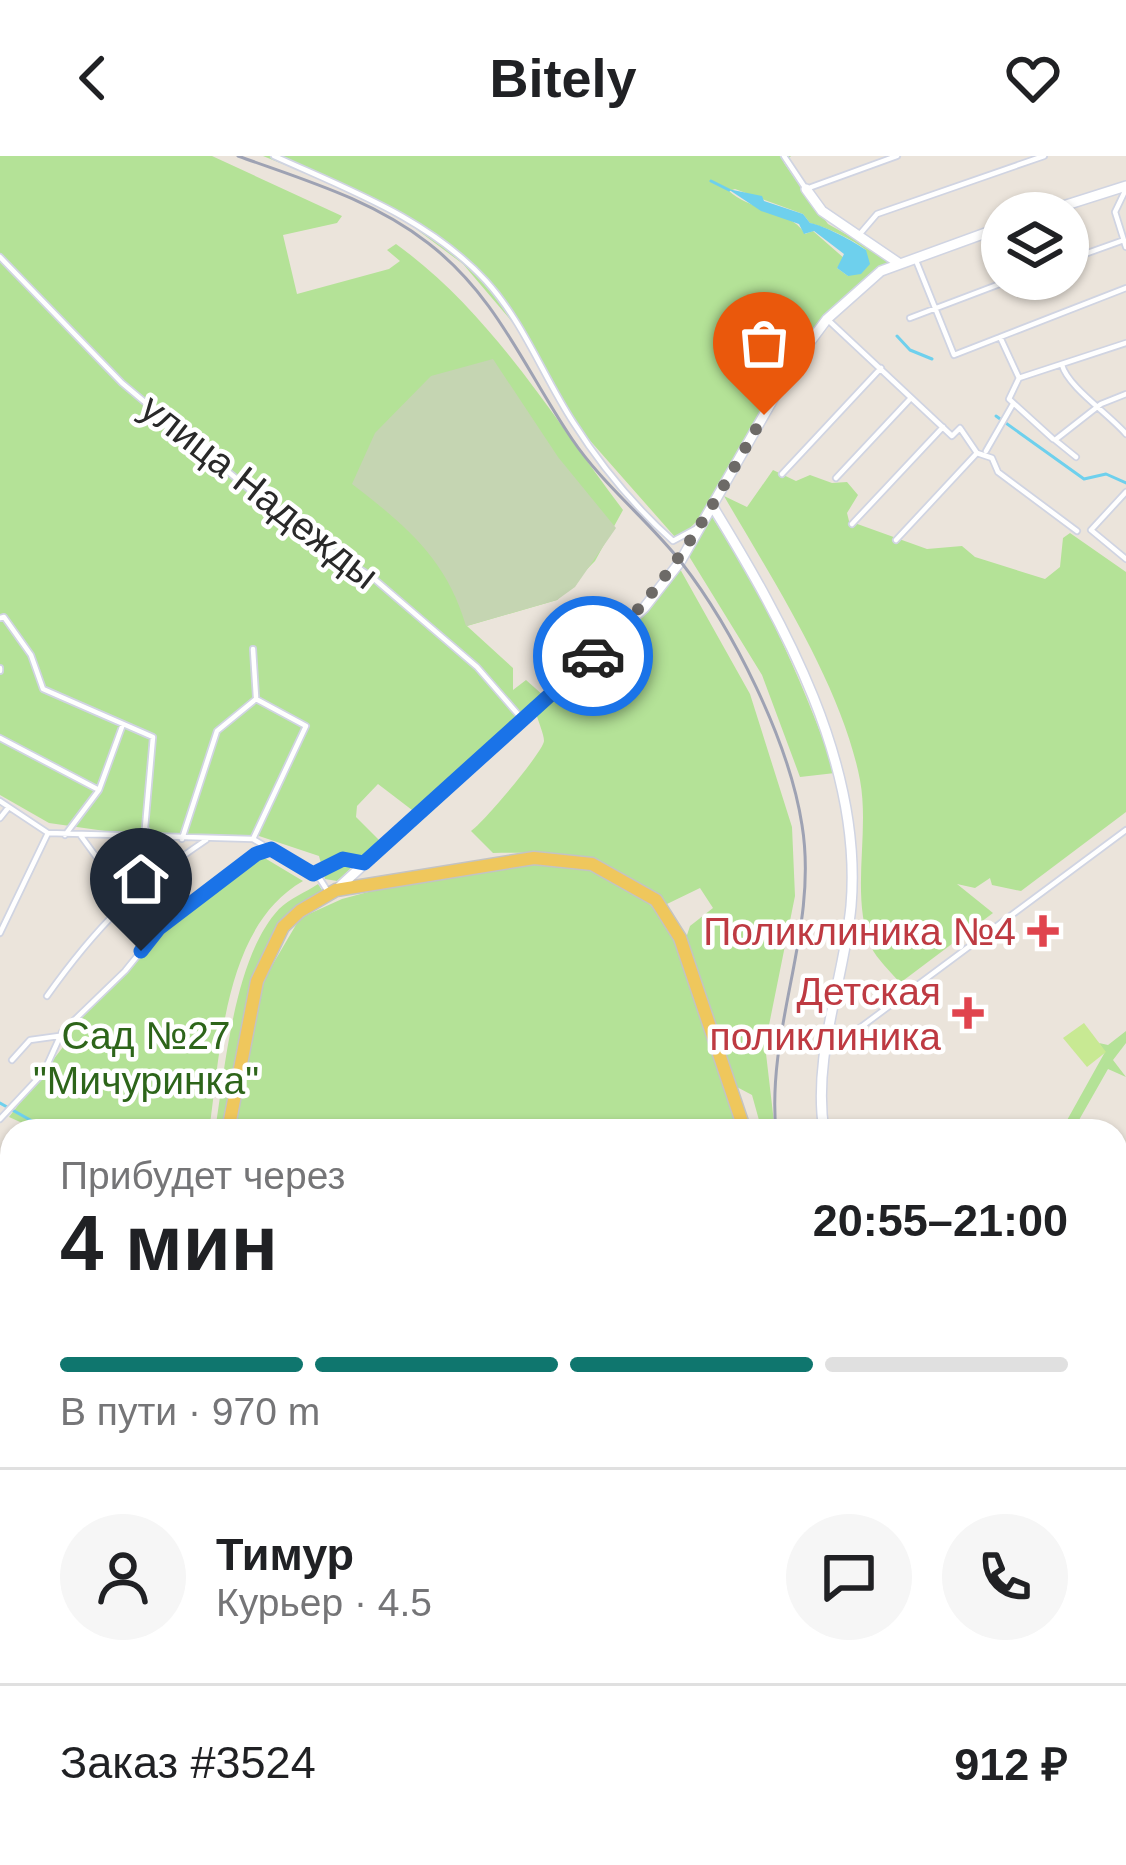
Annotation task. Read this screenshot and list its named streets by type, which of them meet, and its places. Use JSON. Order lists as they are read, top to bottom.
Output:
{
  "streets": {
    "street": ["улица Надежды"]
  },
  "parks": ["Сад №27 \"Мичуринка\""],
  "places": {
    "health": ["Поликлиника №4", "Детская поликлиника"]
  },
  "page": {
    "header": "Bitely",
    "heading": ["4 мин", "Прибудет через", "20:55–21:00"],
    "panel": [
      "Тимур",
      "Курьер · 4.5",
      "Заказ #3524",
      "912 ₽"
    ],
    "bar": "В пути · 970 m"
  }
}
